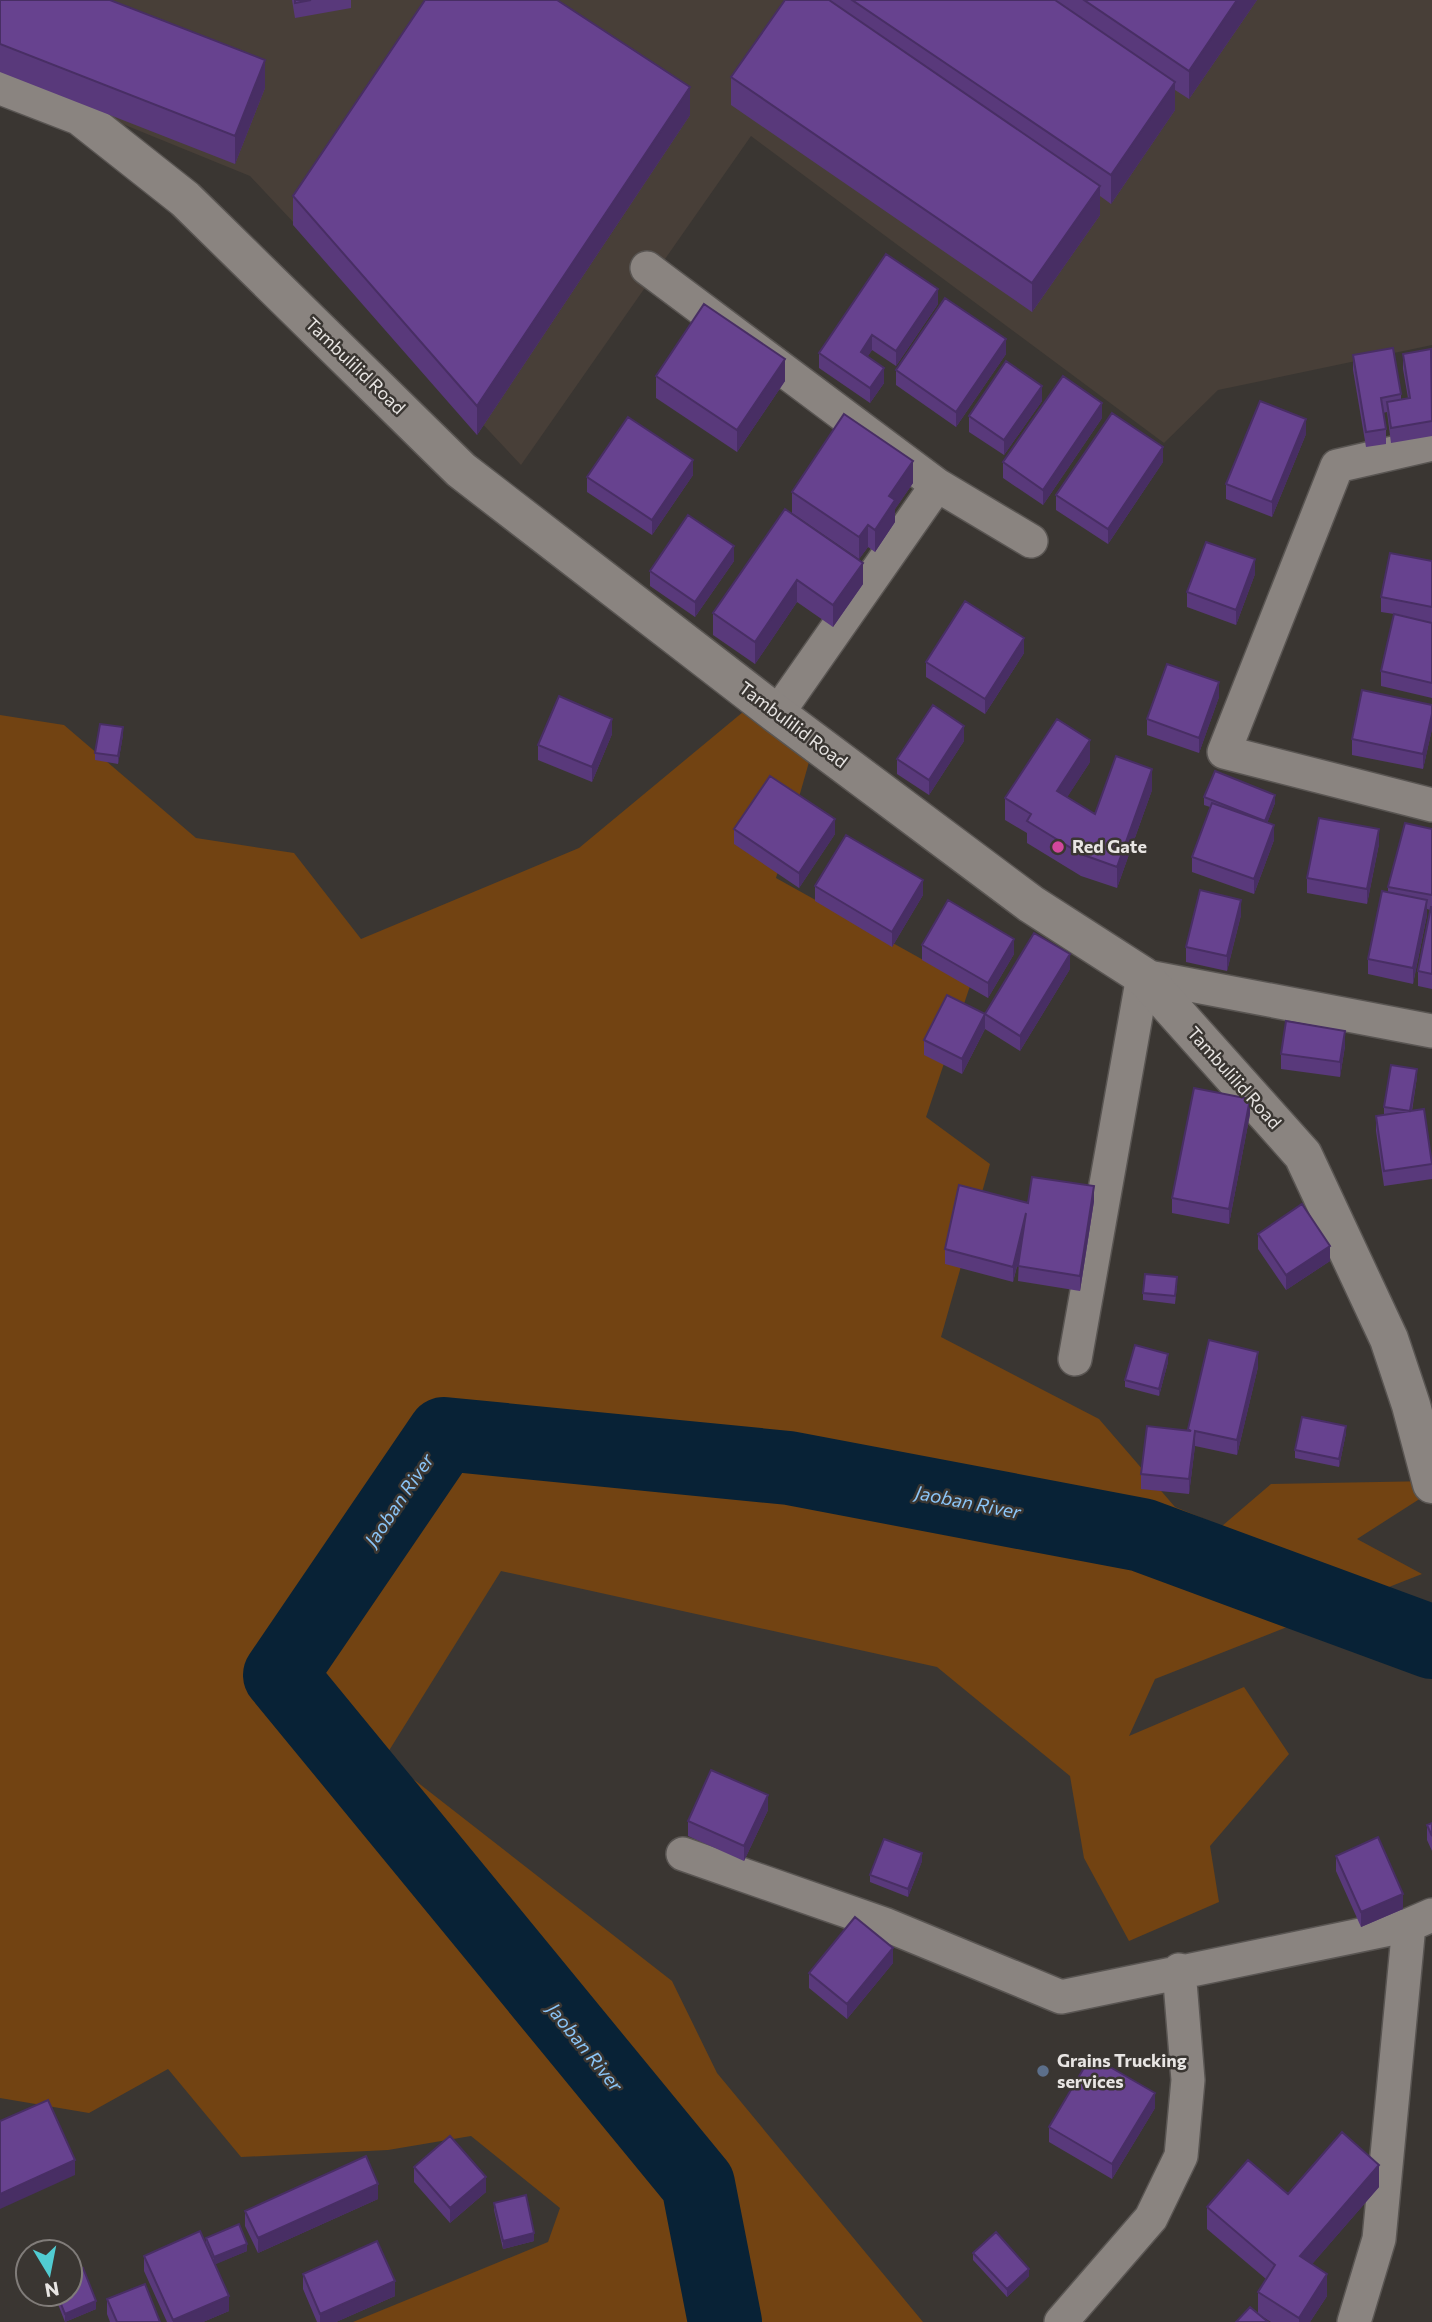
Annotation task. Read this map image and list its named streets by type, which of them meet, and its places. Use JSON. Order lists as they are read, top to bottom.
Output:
{
  "streets": {
    "street": ["Tambulilid Road"]
  },
  "water": ["Jaoban River"],
  "places": ["Red Gate", "Grains Trucking services"],
  "north": "bottom"
}
